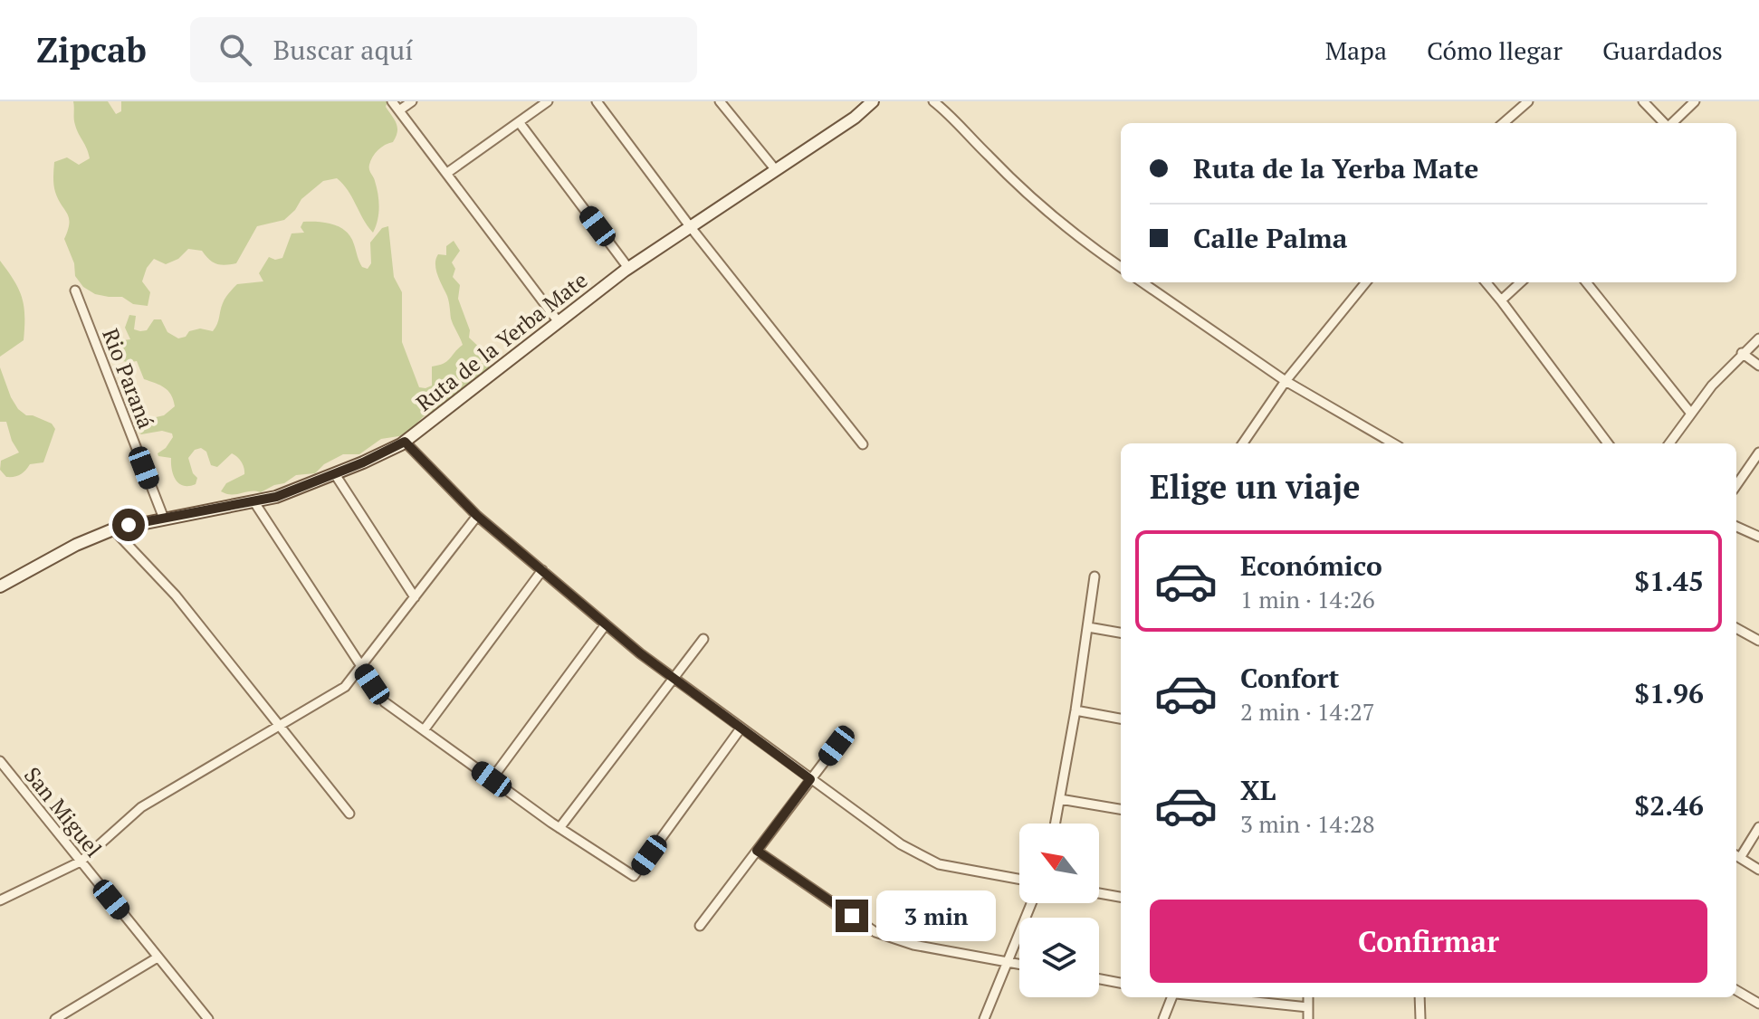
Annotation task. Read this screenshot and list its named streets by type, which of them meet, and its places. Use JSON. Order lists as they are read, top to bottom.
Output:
{
  "streets": {
    "main road": ["Ruta de la Yerba Mate"],
    "street": ["Rio Paraná", "San Miguel"]
  },
  "crossings": [
    ["Ruta de la Yerba Mate", "Rio Paraná"]
  ],
  "north": "top left",
  "page": {
    "header": "Zipcab",
    "search": "Buscar aquí",
    "nav": ["Mapa", "Cómo llegar", "Guardados"],
    "banner": ["Ruta de la Yerba Mate", "Calle Palma"],
    "heading": "Elige un viaje",
    "list": [
      {
        "name": "Económico",
        "note": "1 min · 14:26",
        "value": "$1.45"
      },
      {
        "name": "Confort",
        "note": "2 min · 14:27",
        "value": "$1.96"
      },
      {
        "name": "XL",
        "note": "3 min · 14:28",
        "value": "$2.46"
      }
    ],
    "buttons": "Confirmar",
    "bubble": "3 min"
  }
}
